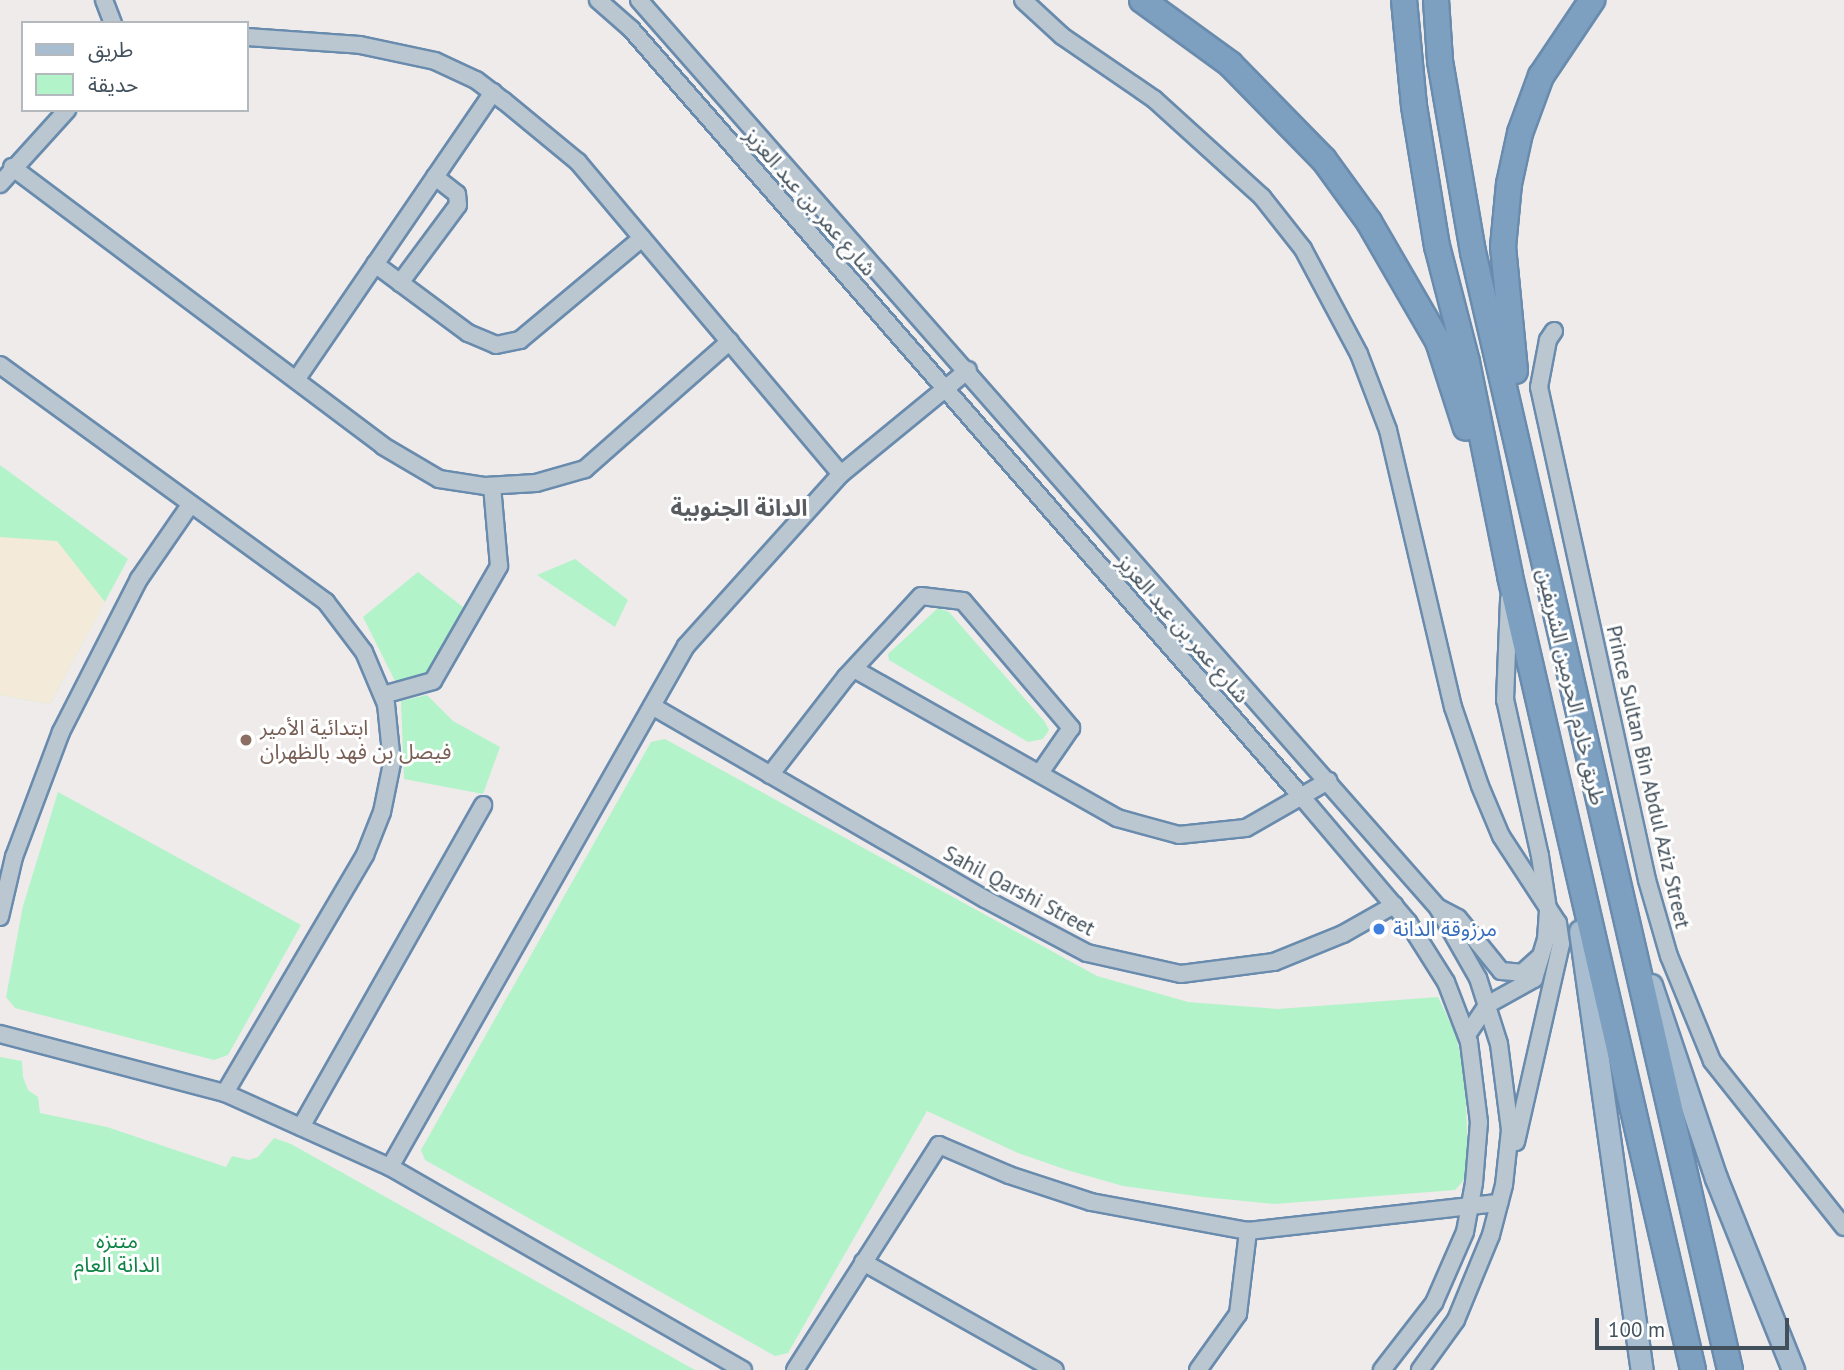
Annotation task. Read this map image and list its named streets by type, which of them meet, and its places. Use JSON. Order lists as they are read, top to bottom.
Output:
{
  "streets": {
    "highway": ["طريق خادم الحرمين الشريفين"],
    "street": ["شارع عمر بن عبد العزيز", "Prince Sultan Bin Abdul Aziz Street", "Sahil Qarshi Street"]
  },
  "crossings": [
    ["شارع عمر بن عبد العزيز", "Sahil Qarshi Street"]
  ],
  "districts": ["الدانة الجنوبية"],
  "parks": ["متنزه الدانة العام"],
  "places": ["ابتدائية الأمير فيصل بن فهد بالظهران", "مرزوقة الدانة"],
  "legend": ["طريق", "حديقة"],
  "scale_bar": "100 m"
}
